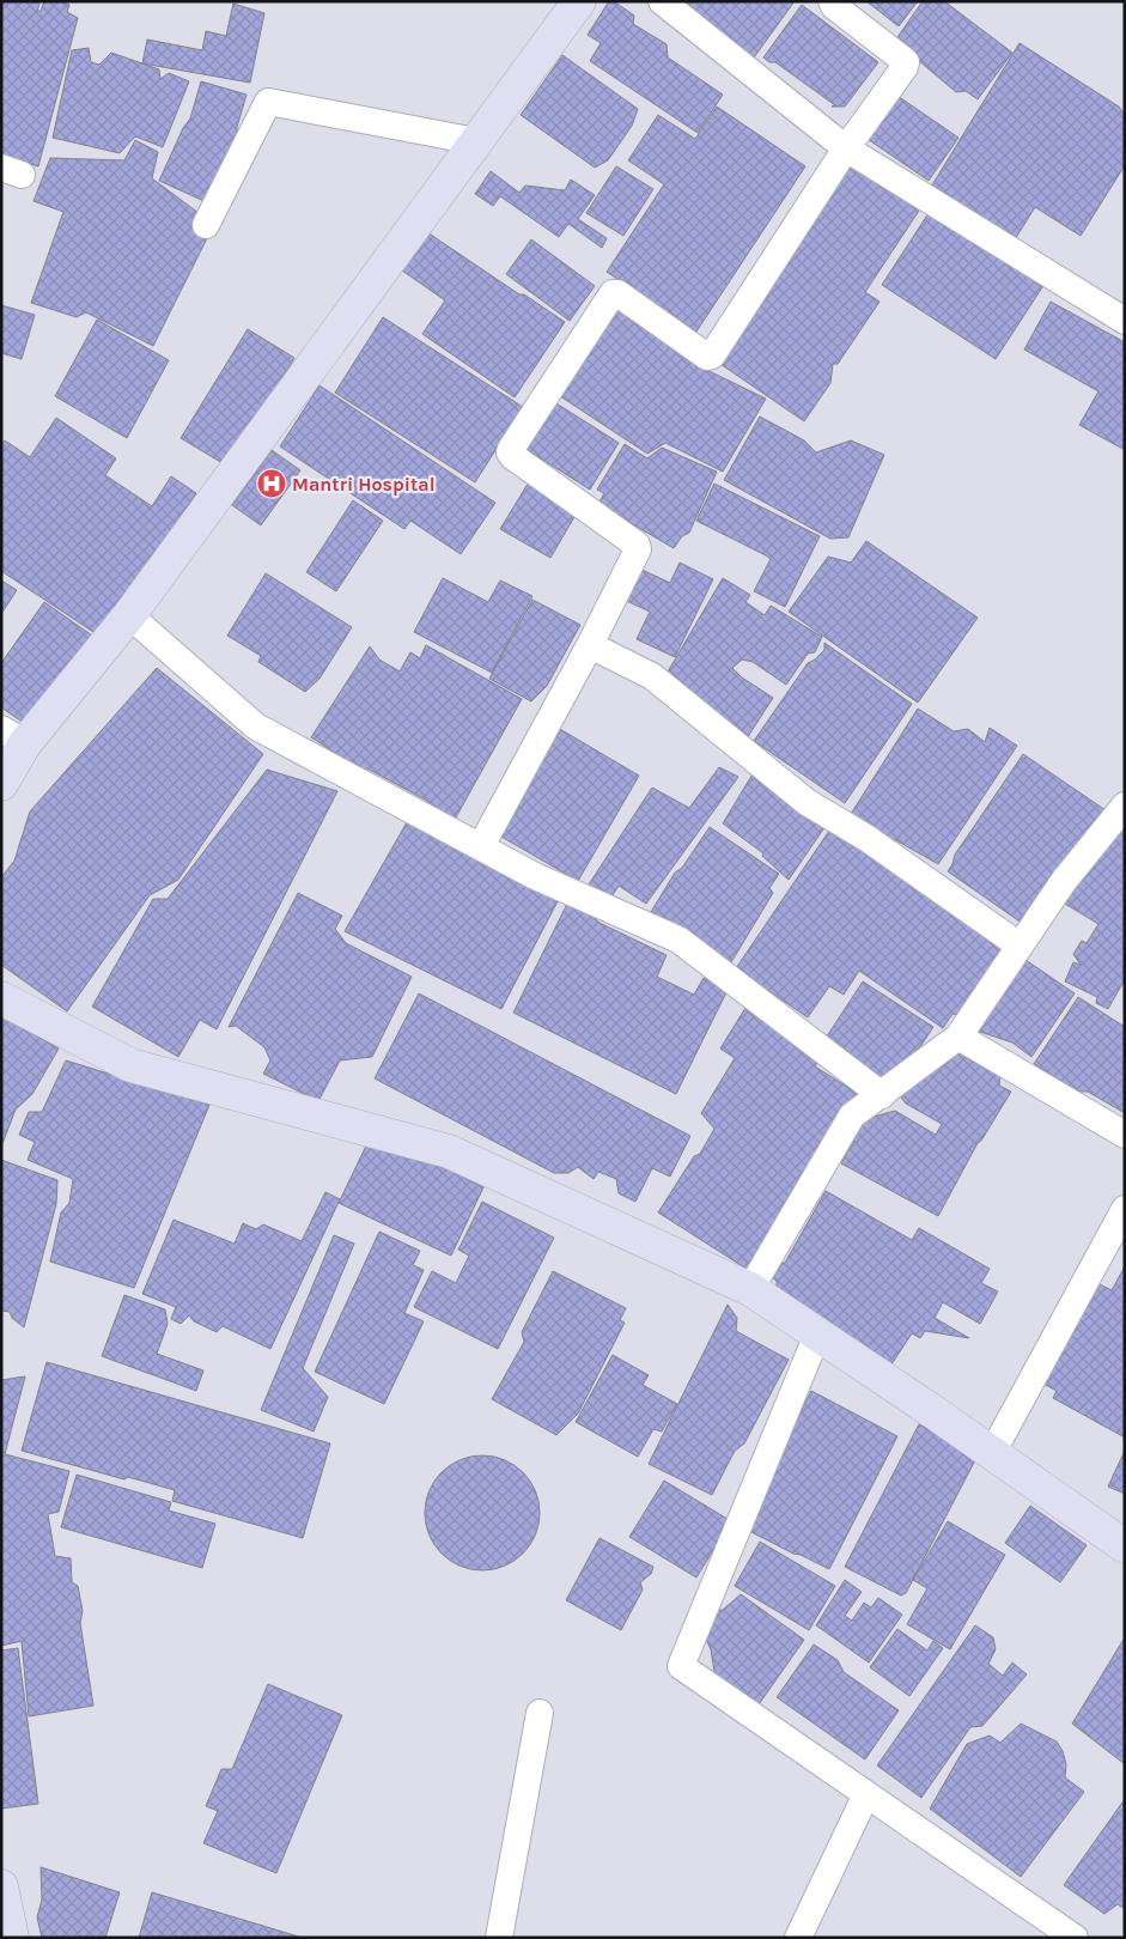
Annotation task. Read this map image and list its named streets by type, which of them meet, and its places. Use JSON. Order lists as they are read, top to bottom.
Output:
{
  "places": {
    "hospital": ["Mantri Hospital"]
  }
}
